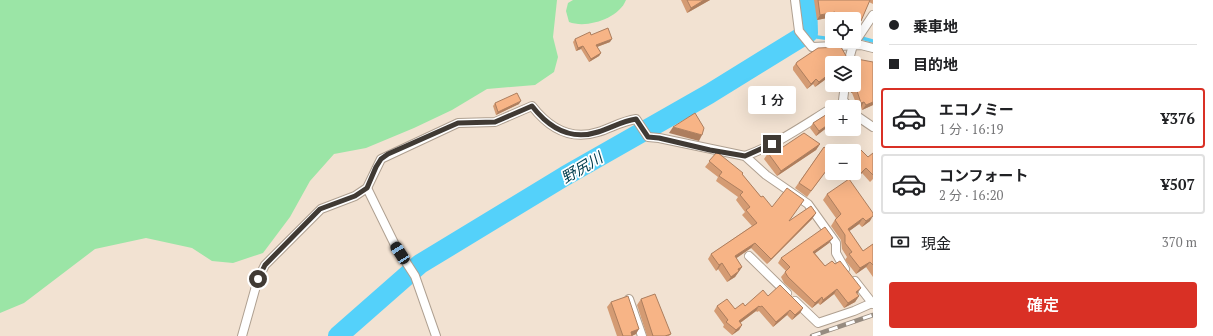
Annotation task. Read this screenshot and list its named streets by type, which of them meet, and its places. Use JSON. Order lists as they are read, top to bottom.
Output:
{
  "water": ["野尻川"],
  "page": {
    "banner": ["乗車地", "目的地"],
    "map_buttons": ["+", "−"],
    "bubble": "1 分",
    "list": [
      {
        "name": "エコノミー",
        "note": "1 分 · 16:19",
        "value": "¥376"
      },
      {
        "name": "コンフォート",
        "note": "2 分 · 16:20",
        "value": "¥507"
      }
    ],
    "pay": ["現金", "370 m"],
    "buttons": "確定"
  }
}
